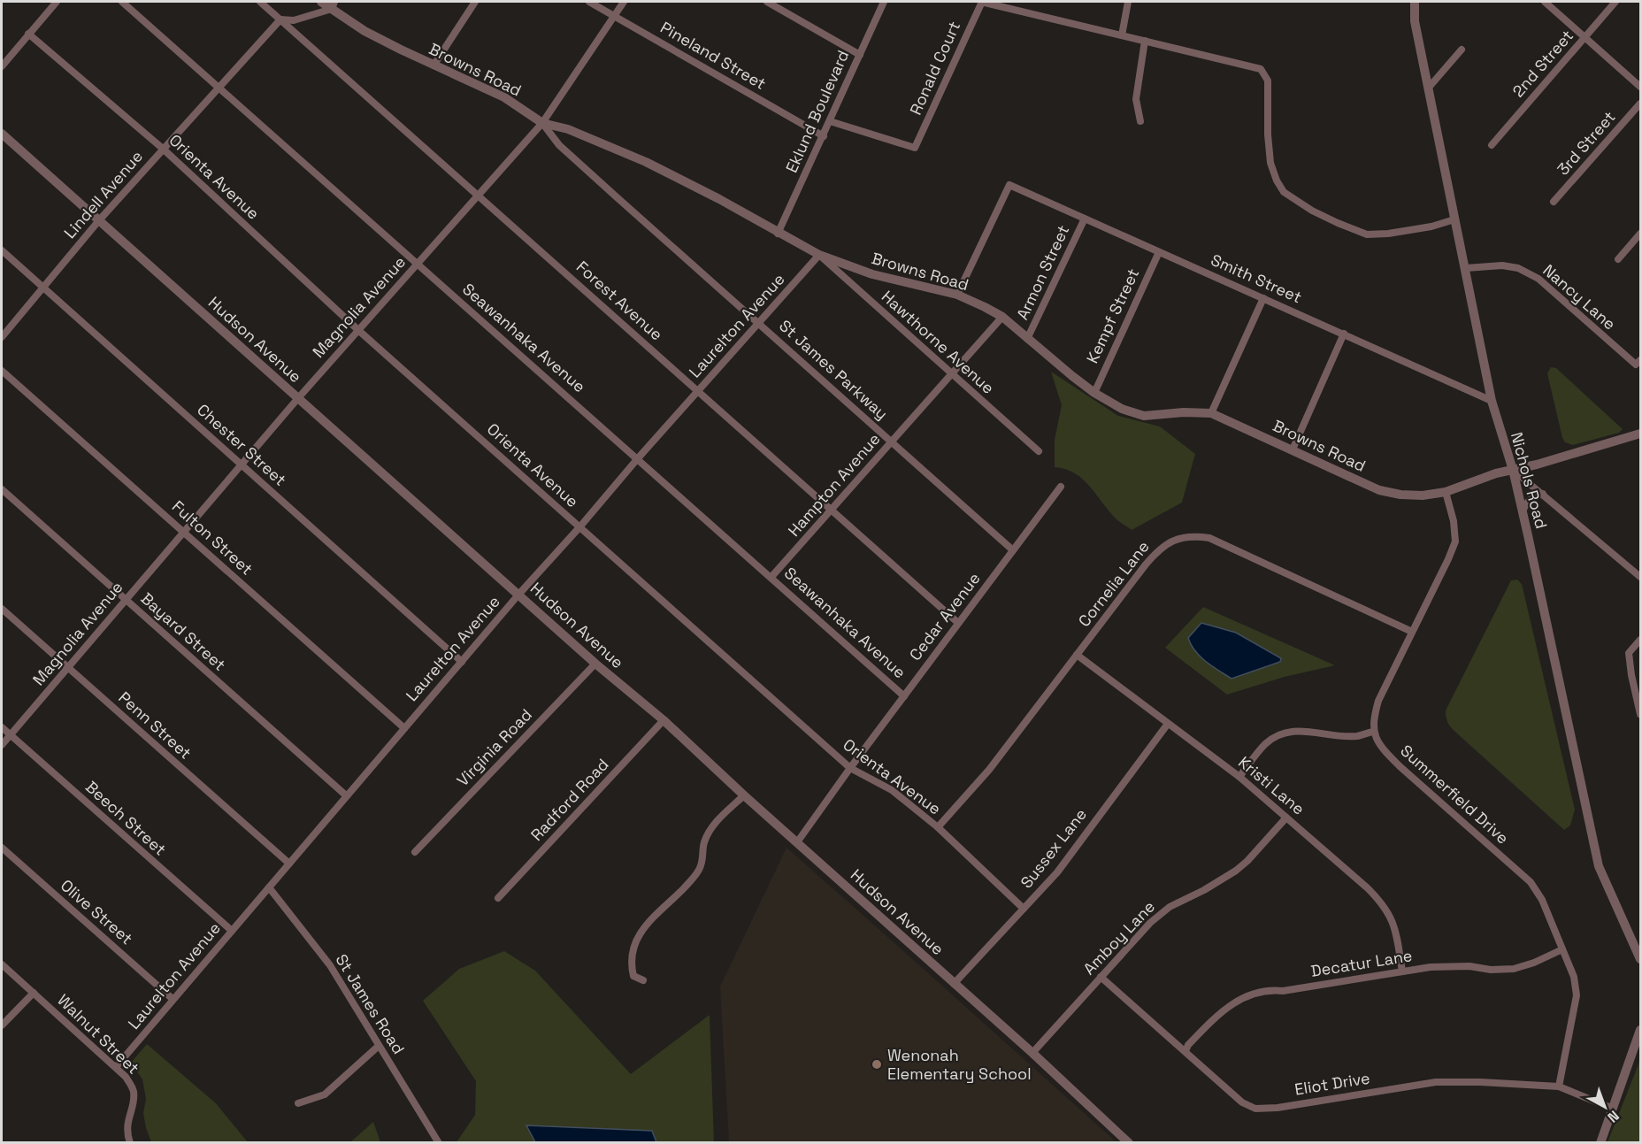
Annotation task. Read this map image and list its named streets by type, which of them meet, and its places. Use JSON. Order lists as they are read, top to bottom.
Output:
{
  "streets": {
    "street": [
      "Pineland Street",
      "2nd Street",
      "Ronald Court",
      "Browns Road",
      "Eklund Boulevard",
      "3rd Street",
      "Orienta Avenue",
      "Lindell Avenue",
      "Armon Street",
      "Smith Street",
      "Nancy Lane",
      "Forest Avenue",
      "Magnolia Avenue",
      "Kempf Street",
      "Laurelton Avenue",
      "Seawanhaka Avenue",
      "Hudson Avenue",
      "Hawthorne Avenue",
      "St James Parkway",
      "Chester Street",
      "Nichols Road",
      "Hampton Avenue",
      "Fulton Street",
      "Cornelia Lane",
      "Cedar Avenue",
      "Bayard Street",
      "Penn Street",
      "Virginia Road",
      "Kristi Lane",
      "Summerfield Drive",
      "Radford Road",
      "Beech Street",
      "Sussex Lane",
      "Olive Street",
      "Amboy Lane",
      "Decatur Lane",
      "St James Road",
      "Walnut Street",
      "Eliot Drive"
    ]
  },
  "crossings": [
    ["Pineland Street", "Eklund Boulevard"],
    ["Pineland Street", "Magnolia Avenue"],
    ["Ronald Court", "Eklund Boulevard"],
    ["Browns Road", "Eklund Boulevard"],
    ["Browns Road", "Armon Street"],
    ["Browns Road", "Smith Street"],
    ["Browns Road", "Magnolia Avenue"],
    ["Browns Road", "Kempf Street"],
    ["Browns Road", "Laurelton Avenue"],
    ["Browns Road", "Hawthorne Avenue"],
    ["Browns Road", "St James Parkway"],
    ["Browns Road", "Nichols Road"],
    ["Browns Road", "Hampton Avenue"],
    ["Orienta Avenue", "Lindell Avenue"],
    ["Orienta Avenue", "Magnolia Avenue"],
    ["Orienta Avenue", "Laurelton Avenue"],
    ["Orienta Avenue", "Cornelia Lane"],
    ["Orienta Avenue", "Cedar Avenue"],
    ["Orienta Avenue", "Sussex Lane"],
    ["Lindell Avenue", "Forest Avenue"],
    ["Lindell Avenue", "Seawanhaka Avenue"],
    ["Lindell Avenue", "Hudson Avenue"],
    ["Lindell Avenue", "Chester Street"],
    ["Armon Street", "Smith Street"],
    ["Smith Street", "Kempf Street"],
    ["Smith Street", "Nichols Road"],
    ["Nancy Lane", "Nichols Road"],
    ["Forest Avenue", "Magnolia Avenue"],
    ["Forest Avenue", "Laurelton Avenue"],
    ["Forest Avenue", "Hampton Avenue"],
    ["Forest Avenue", "Cedar Avenue"],
    ["Magnolia Avenue", "Seawanhaka Avenue"],
    ["Magnolia Avenue", "Hudson Avenue"],
    ["Magnolia Avenue", "St James Parkway"],
    ["Magnolia Avenue", "Chester Street"],
    ["Magnolia Avenue", "Fulton Street"],
    ["Magnolia Avenue", "Bayard Street"],
    ["Magnolia Avenue", "Penn Street"],
    ["Magnolia Avenue", "Beech Street"],
    ["Laurelton Avenue", "Seawanhaka Avenue"],
    ["Laurelton Avenue", "Hudson Avenue"],
    ["Laurelton Avenue", "Hawthorne Avenue"],
    ["Laurelton Avenue", "St James Parkway"],
    ["Laurelton Avenue", "Chester Street"],
    ["Laurelton Avenue", "Fulton Street"],
    ["Laurelton Avenue", "Bayard Street"],
    ["Laurelton Avenue", "Penn Street"],
    ["Laurelton Avenue", "Beech Street"],
    ["Laurelton Avenue", "Olive Street"],
    ["Laurelton Avenue", "St James Road"],
    ["Laurelton Avenue", "Walnut Street"],
    ["Seawanhaka Avenue", "Hampton Avenue"],
    ["Seawanhaka Avenue", "Cedar Avenue"],
    ["Hudson Avenue", "Cedar Avenue"],
    ["Hudson Avenue", "Virginia Road"],
    ["Hudson Avenue", "Radford Road"],
    ["Hudson Avenue", "Sussex Lane"],
    ["Hudson Avenue", "Amboy Lane"],
    ["Hawthorne Avenue", "Hampton Avenue"],
    ["St James Parkway", "Hampton Avenue"],
    ["St James Parkway", "Cedar Avenue"],
    ["Cornelia Lane", "Kristi Lane"],
    ["Kristi Lane", "Sussex Lane"],
    ["Kristi Lane", "Amboy Lane"],
    ["Kristi Lane", "Decatur Lane"],
    ["Summerfield Drive", "Decatur Lane"],
    ["Summerfield Drive", "Eliot Drive"],
    ["Amboy Lane", "Eliot Drive"],
    ["Decatur Lane", "Eliot Drive"]
  ],
  "places": ["Wenonah Elementary School"],
  "north": "bottom right"
}
